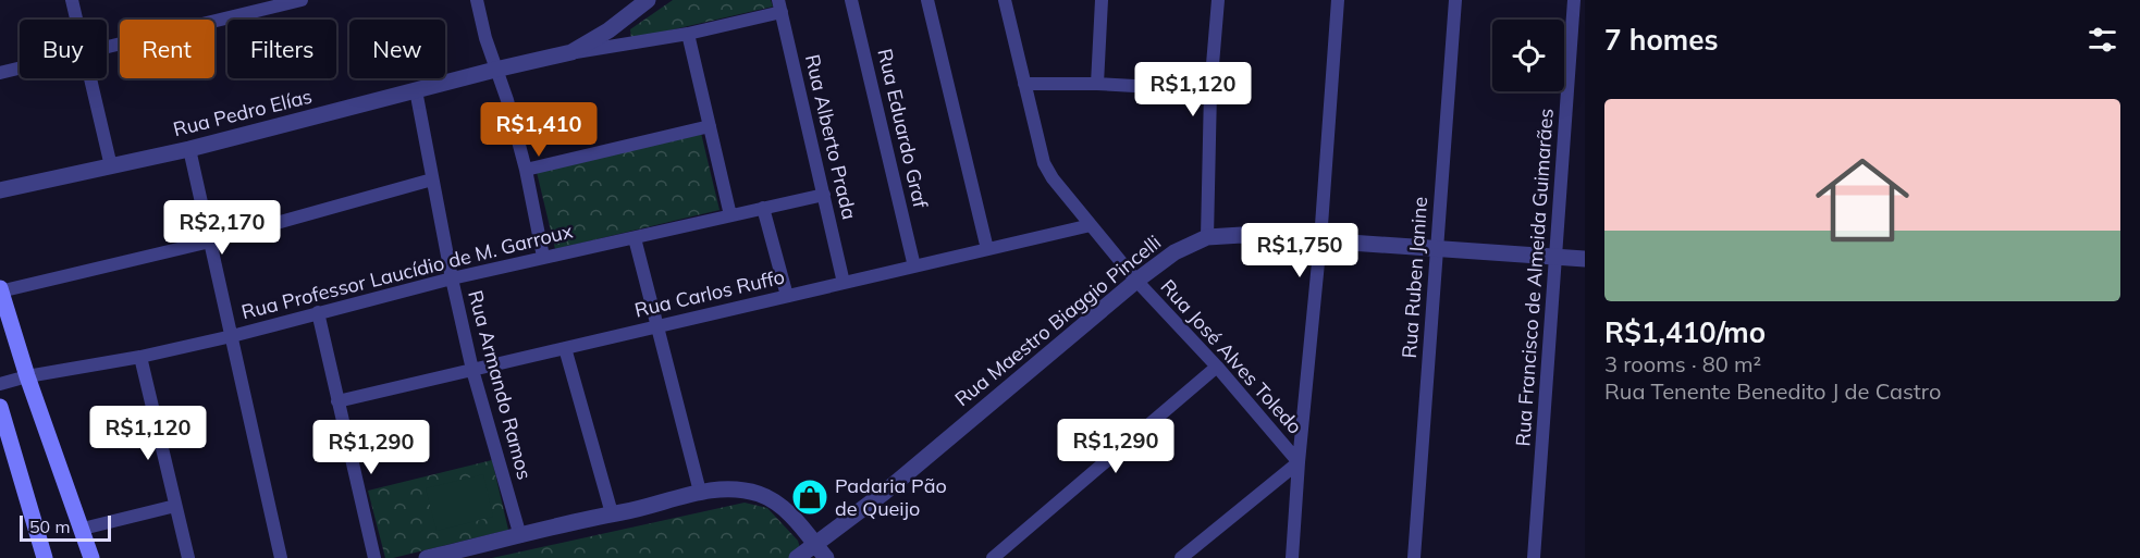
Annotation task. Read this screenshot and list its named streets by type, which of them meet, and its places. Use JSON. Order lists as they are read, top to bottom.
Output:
{
  "streets": {
    "street": [
      "Rua Pedro Elías",
      "Rua Eduardo Graf",
      "Rua Alberto Prada",
      "Rua Professor Laucídio de M. Garroux",
      "Rua Ruben Janine",
      "Rua Francisco de Almeida Guimarães",
      "Rua Carlos Ruffo",
      "Rua Maestro Biaggio Pincelli",
      "Rua José Alves Toledo",
      "Rua Armando Ramos"
    ]
  },
  "crossings": [
    ["Rua Pedro Elías", "Rua Alberto Prada"],
    ["Rua Pedro Elías", "Rua Armando Ramos"],
    ["Rua Eduardo Graf", "Rua Carlos Ruffo"],
    ["Rua Alberto Prada", "Rua Professor Laucídio de M. Garroux"],
    ["Rua Alberto Prada", "Rua Carlos Ruffo"],
    ["Rua Professor Laucídio de M. Garroux", "Rua Armando Ramos"],
    ["Rua Ruben Janine", "Rua Maestro Biaggio Pincelli"],
    ["Rua Francisco de Almeida Guimarães", "Rua Maestro Biaggio Pincelli"],
    ["Rua Carlos Ruffo", "Rua José Alves Toledo"],
    ["Rua Carlos Ruffo", "Rua Armando Ramos"],
    ["Rua Maestro Biaggio Pincelli", "Rua José Alves Toledo"]
  ],
  "places": {
    "shop": ["Padaria Pão de Queijo"]
  },
  "scale_bar": "50 m",
  "page": {
    "heading": "7 homes",
    "chip": [
      "Buy",
      "Rent",
      "Filters",
      "New"
    ],
    "price": [
      "R$1,120",
      "R$1,410",
      "R$2,170",
      "R$1,750",
      "R$1,120",
      "R$1,290",
      "R$1,290"
    ],
    "list": [
      {
        "name": "R$1,410/mo",
        "note": "3 rooms · 80 m² · Rua Tenente Benedito J de Castro"
      }
    ],
    "scale": "50 m"
  }
}
